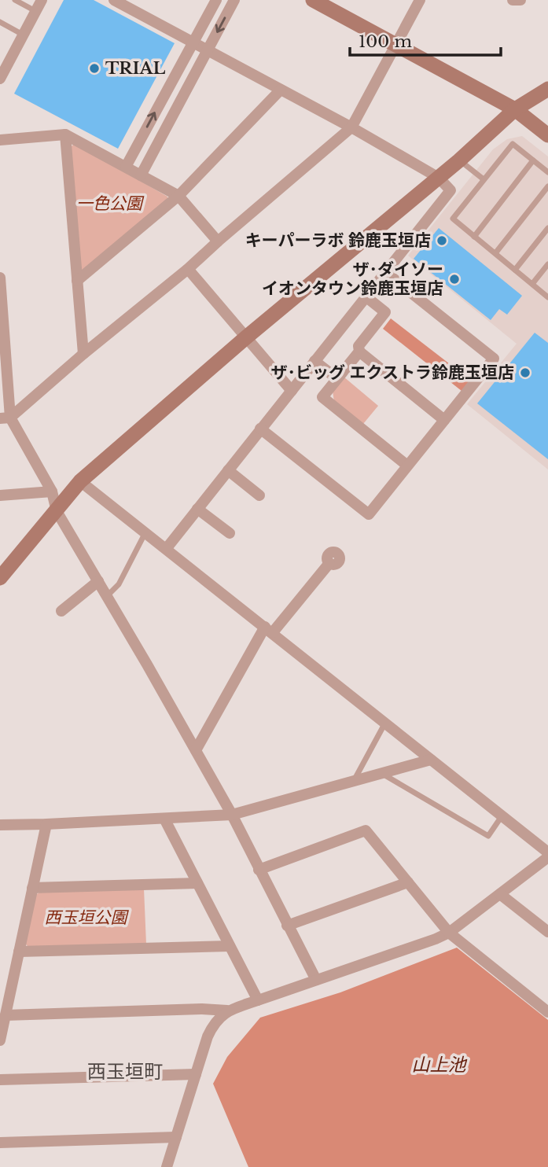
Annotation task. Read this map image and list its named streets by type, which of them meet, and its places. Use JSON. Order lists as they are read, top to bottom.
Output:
{
  "districts": ["西玉垣町"],
  "water": ["山上池"],
  "parks": ["一色公園", "西玉垣公園"],
  "places": [
    "TRIAL",
    "キーパーラボ 鈴鹿玉垣店",
    "ザ･ダイソー イオンタウン鈴鹿玉垣店",
    "ザ･ビッグ エクストラ鈴鹿玉垣店"
  ],
  "scale_bar": "100 m"
}
